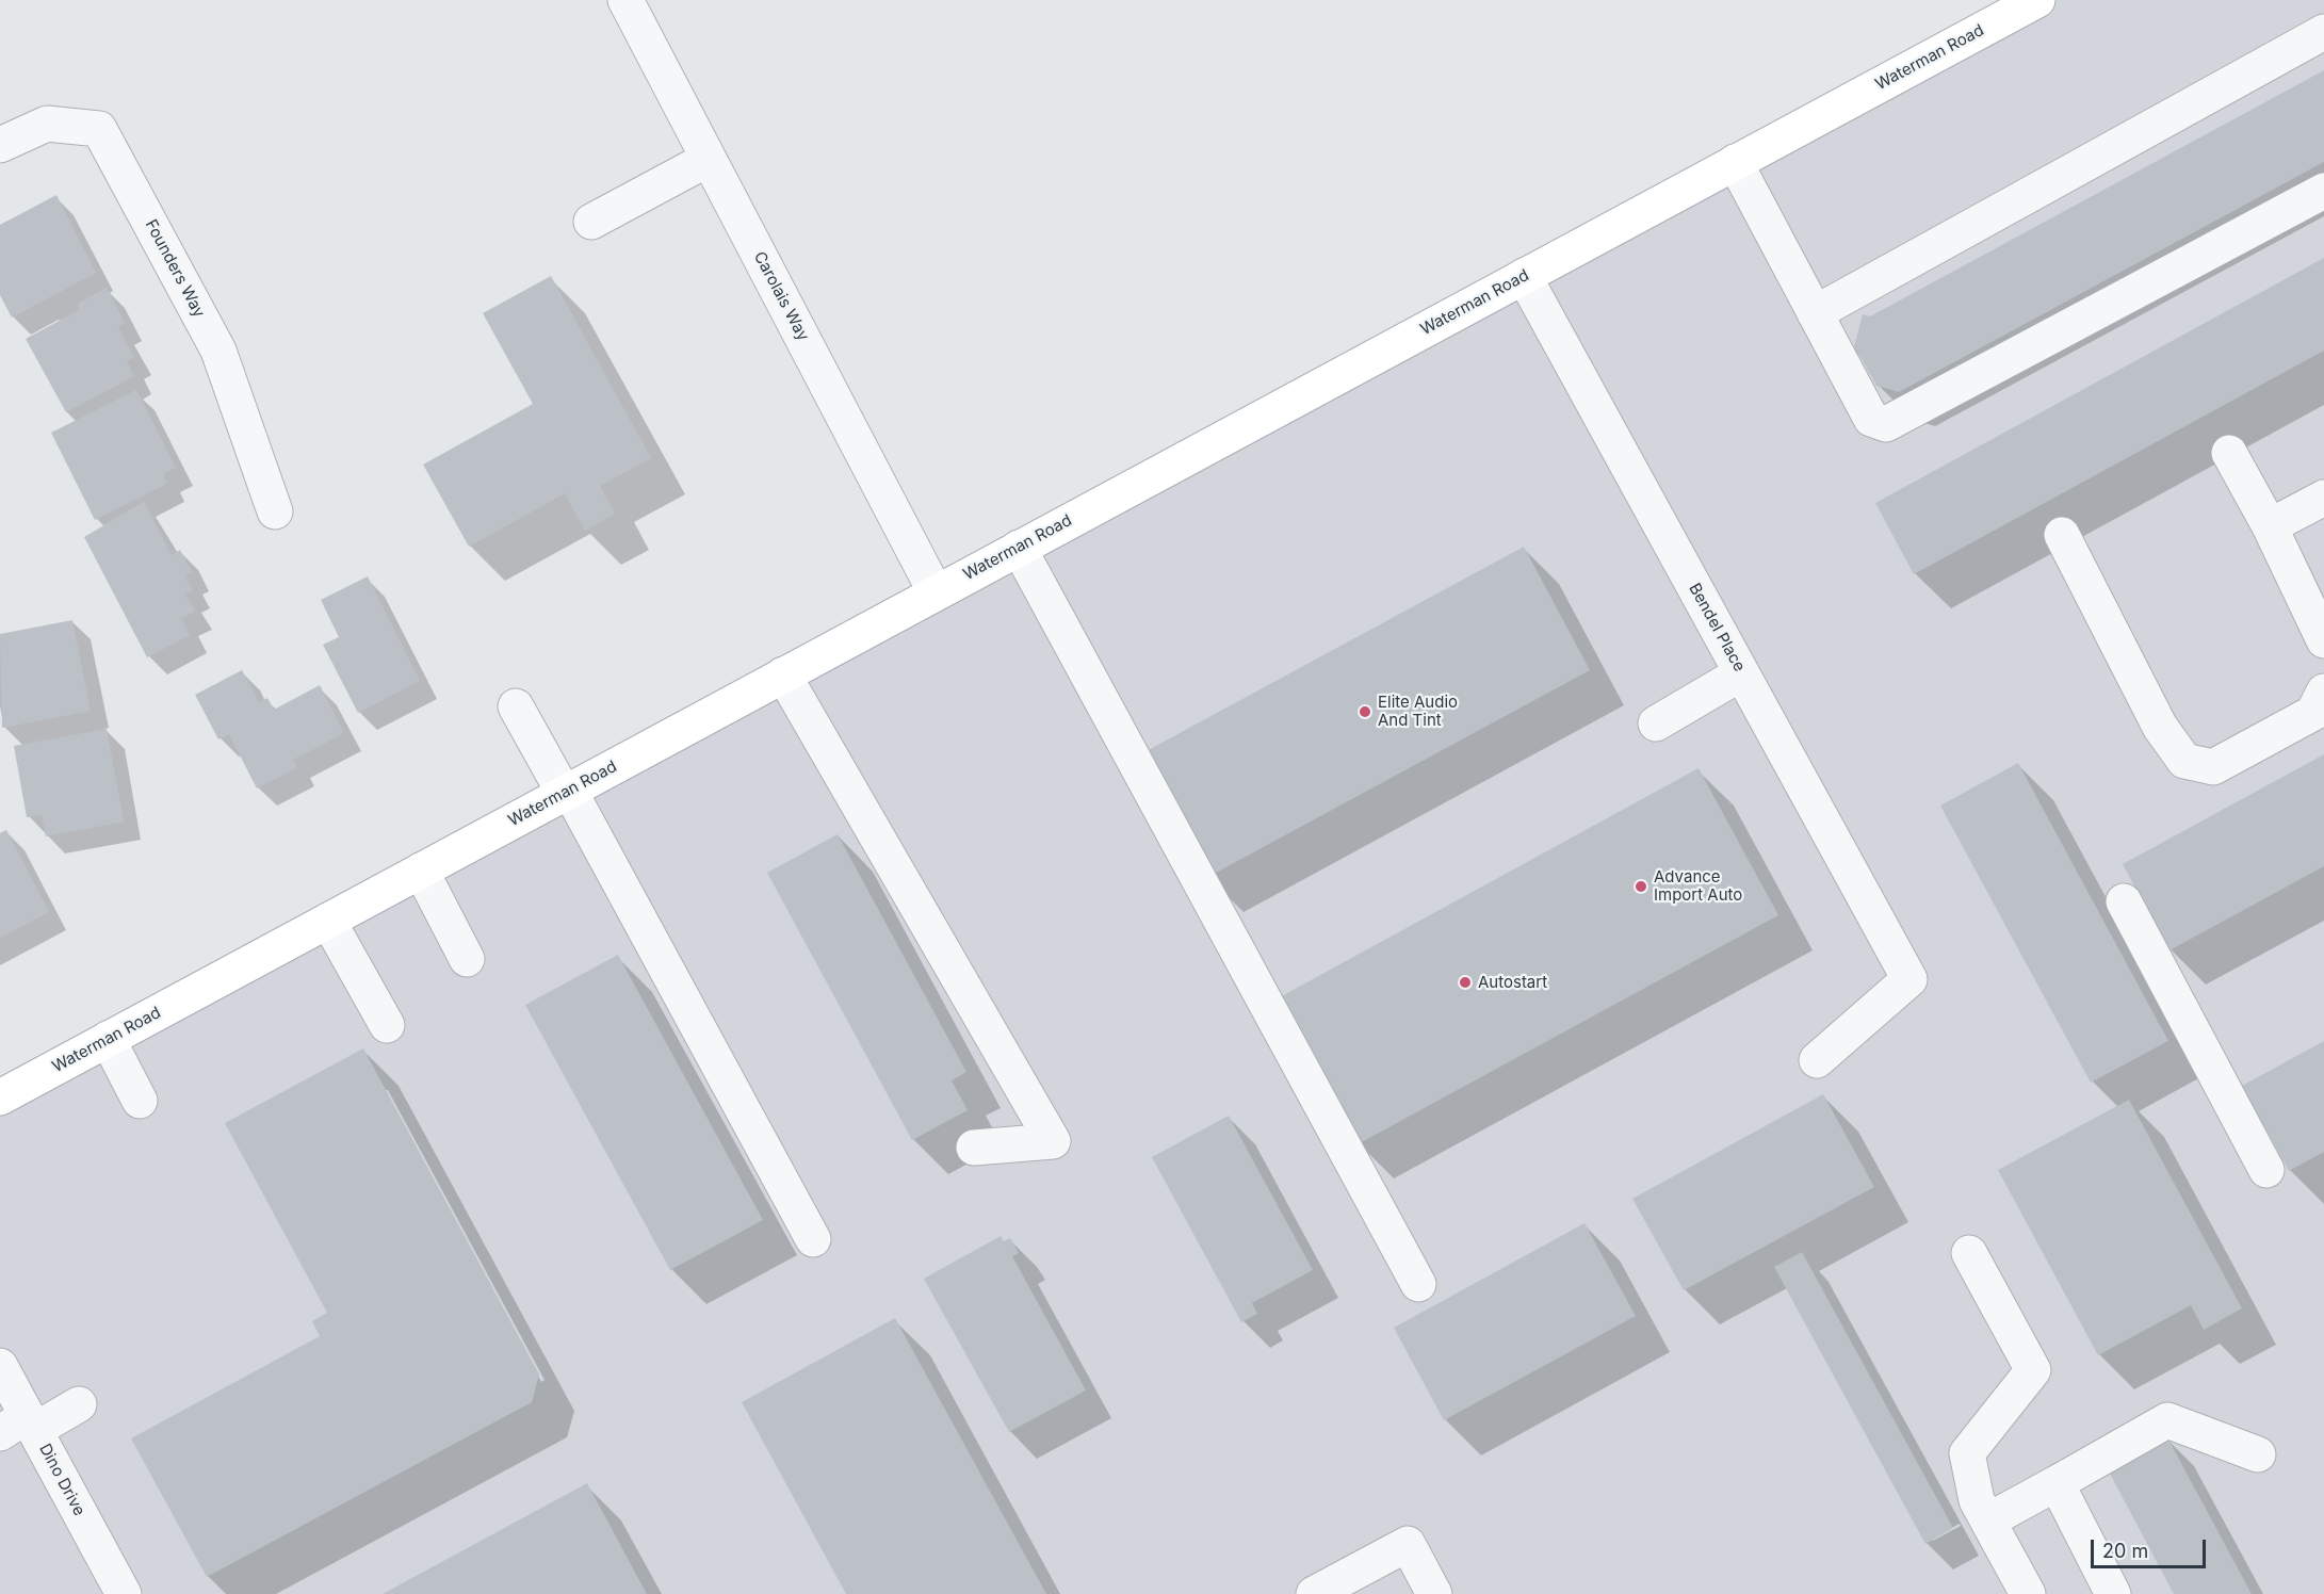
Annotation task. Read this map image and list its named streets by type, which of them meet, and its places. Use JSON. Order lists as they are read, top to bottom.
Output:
{
  "streets": {
    "main road": ["Waterman Road"],
    "street": [
      "Founders Way",
      "Carolais Way",
      "Bendel Place",
      "Dino Drive"
    ]
  },
  "crossings": [
    ["Waterman Road", "Carolais Way"],
    ["Waterman Road", "Bendel Place"]
  ],
  "places": ["Elite Audio And Tint", "Advance Import Auto", "Autostart"],
  "scale_bar": "20 m"
}
